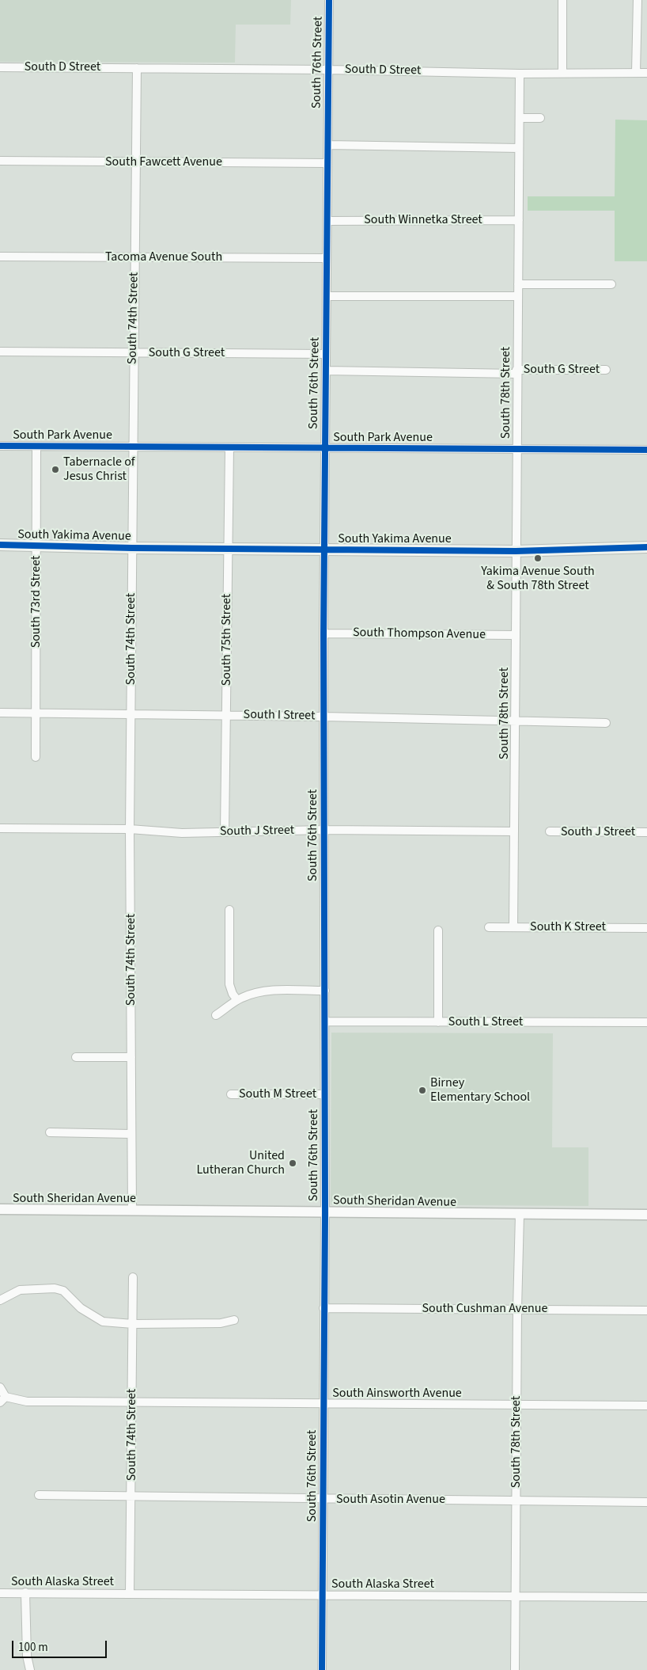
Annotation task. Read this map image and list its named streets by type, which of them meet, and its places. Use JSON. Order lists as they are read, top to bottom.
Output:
{
  "streets": {
    "main road": ["South Yakima Avenue"],
    "street": [
      "South 76th Street",
      "South D Street",
      "South Fawcett Avenue",
      "South Winnetka Street",
      "Tacoma Avenue South",
      "South 74th Street",
      "South G Street",
      "South 78th Street",
      "South Park Avenue",
      "South 73rd Street",
      "South Thompson Avenue",
      "South 75th Street",
      "South I Street",
      "South J Street",
      "South K Street",
      "South L Street",
      "South M Street",
      "South Sheridan Avenue",
      "South Cushman Avenue",
      "South Ainsworth Avenue",
      "South Asotin Avenue",
      "South Alaska Street"
    ]
  },
  "crossings": [
    ["South 76th Street", "South D Street"],
    ["South 76th Street", "South Fawcett Avenue"],
    ["South 76th Street", "South Winnetka Street"],
    ["South 76th Street", "Tacoma Avenue South"],
    ["South 76th Street", "South G Street"],
    ["South 76th Street", "South Park Avenue"],
    ["South 76th Street", "South Yakima Avenue"],
    ["South 76th Street", "South Thompson Avenue"],
    ["South 76th Street", "South I Street"],
    ["South 76th Street", "South J Street"],
    ["South 76th Street", "South L Street"],
    ["South 76th Street", "South M Street"],
    ["South 76th Street", "South Sheridan Avenue"],
    ["South 76th Street", "South Cushman Avenue"],
    ["South 76th Street", "South Ainsworth Avenue"],
    ["South 76th Street", "South Asotin Avenue"],
    ["South 76th Street", "South Alaska Street"],
    ["South D Street", "South 74th Street"],
    ["South D Street", "South 78th Street"],
    ["South Fawcett Avenue", "South 74th Street"],
    ["South Winnetka Street", "South 78th Street"],
    ["Tacoma Avenue South", "South 74th Street"],
    ["South 74th Street", "South G Street"],
    ["South 74th Street", "South Park Avenue"],
    ["South 74th Street", "South Yakima Avenue"],
    ["South 74th Street", "South I Street"],
    ["South 74th Street", "South J Street"],
    ["South 74th Street", "South Sheridan Avenue"],
    ["South 74th Street", "South Ainsworth Avenue"],
    ["South 74th Street", "South Asotin Avenue"],
    ["South 74th Street", "South Alaska Street"],
    ["South G Street", "South 78th Street"],
    ["South 78th Street", "South Park Avenue"],
    ["South 78th Street", "South Yakima Avenue"],
    ["South 78th Street", "South Thompson Avenue"],
    ["South 78th Street", "South I Street"],
    ["South 78th Street", "South J Street"],
    ["South 78th Street", "South K Street"],
    ["South 78th Street", "South Sheridan Avenue"],
    ["South 78th Street", "South Cushman Avenue"],
    ["South 78th Street", "South Ainsworth Avenue"],
    ["South 78th Street", "South Asotin Avenue"],
    ["South 78th Street", "South Alaska Street"],
    ["South Park Avenue", "South 73rd Street"],
    ["South Park Avenue", "South 75th Street"],
    ["South Yakima Avenue", "South 73rd Street"],
    ["South Yakima Avenue", "South 75th Street"],
    ["South 73rd Street", "South I Street"],
    ["South 75th Street", "South I Street"],
    ["South 75th Street", "South J Street"]
  ],
  "places": [
    "Tabernacle of Jesus Christ",
    "Yakima Avenue South & South 78th Street",
    "Birney Elementary School",
    "United Lutheran Church"
  ],
  "scale_bar": "100 m"
}
